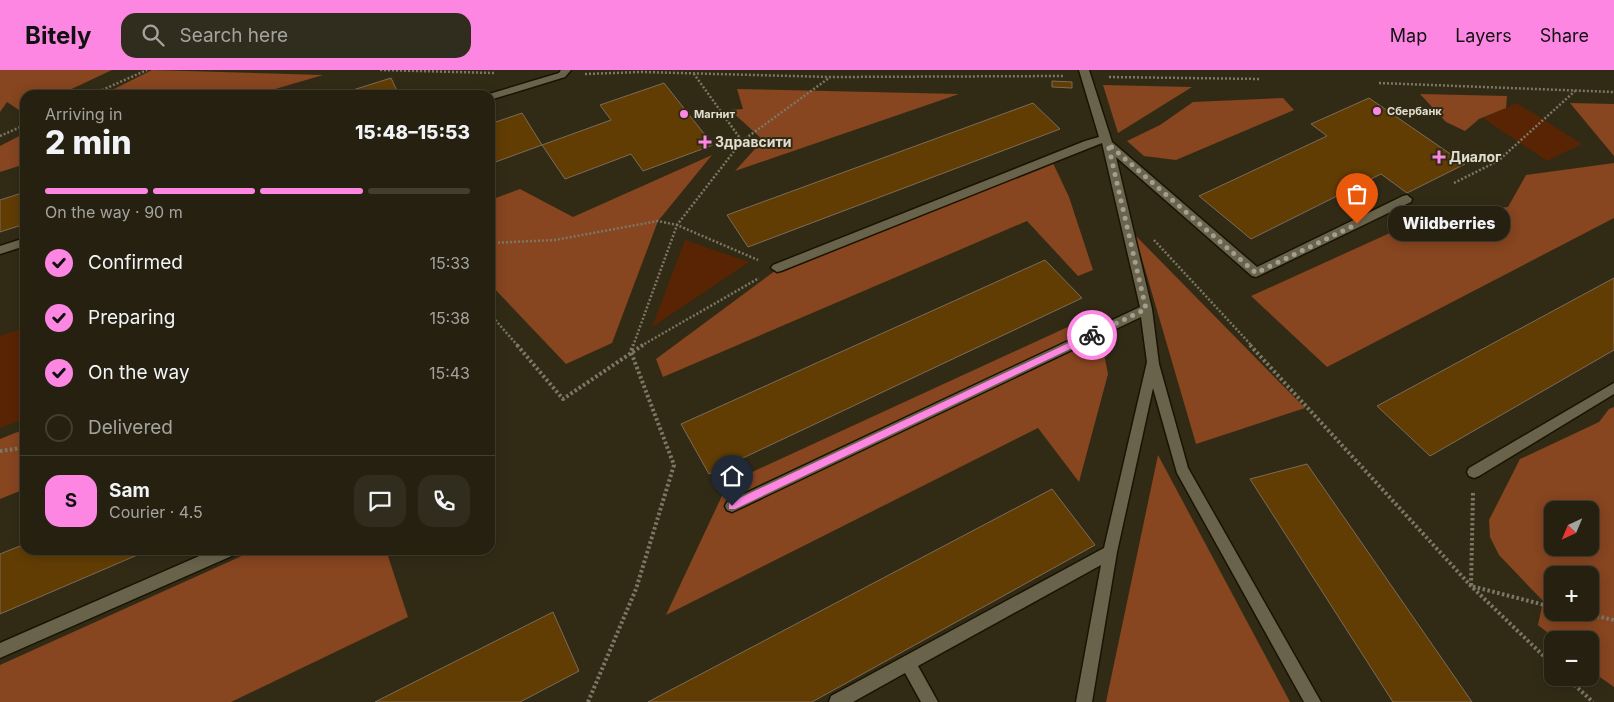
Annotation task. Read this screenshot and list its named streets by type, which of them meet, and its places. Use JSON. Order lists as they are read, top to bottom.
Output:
{
  "places": {
    "other": ["Сбербанк", "Магнит", "Wildberries"],
    "health": ["Здравсити", "Диалог"]
  },
  "north": "bottom left",
  "page": {
    "header": "Bitely",
    "search": "Search here",
    "nav": ["Map", "Layers", "Share"],
    "heading": ["2 min", "Arriving in", "15:48–15:53"],
    "panel": ["Sam", "Courier · 4.5"],
    "bar": "On the way · 90 m",
    "bubble": "Wildberries",
    "list": [
      ["Confirmed", "15:33"],
      ["Preparing", "15:38"],
      ["On the way", "15:43"],
      "Delivered"
    ],
    "round": "S",
    "map_buttons": ["+", "−"]
  }
}
